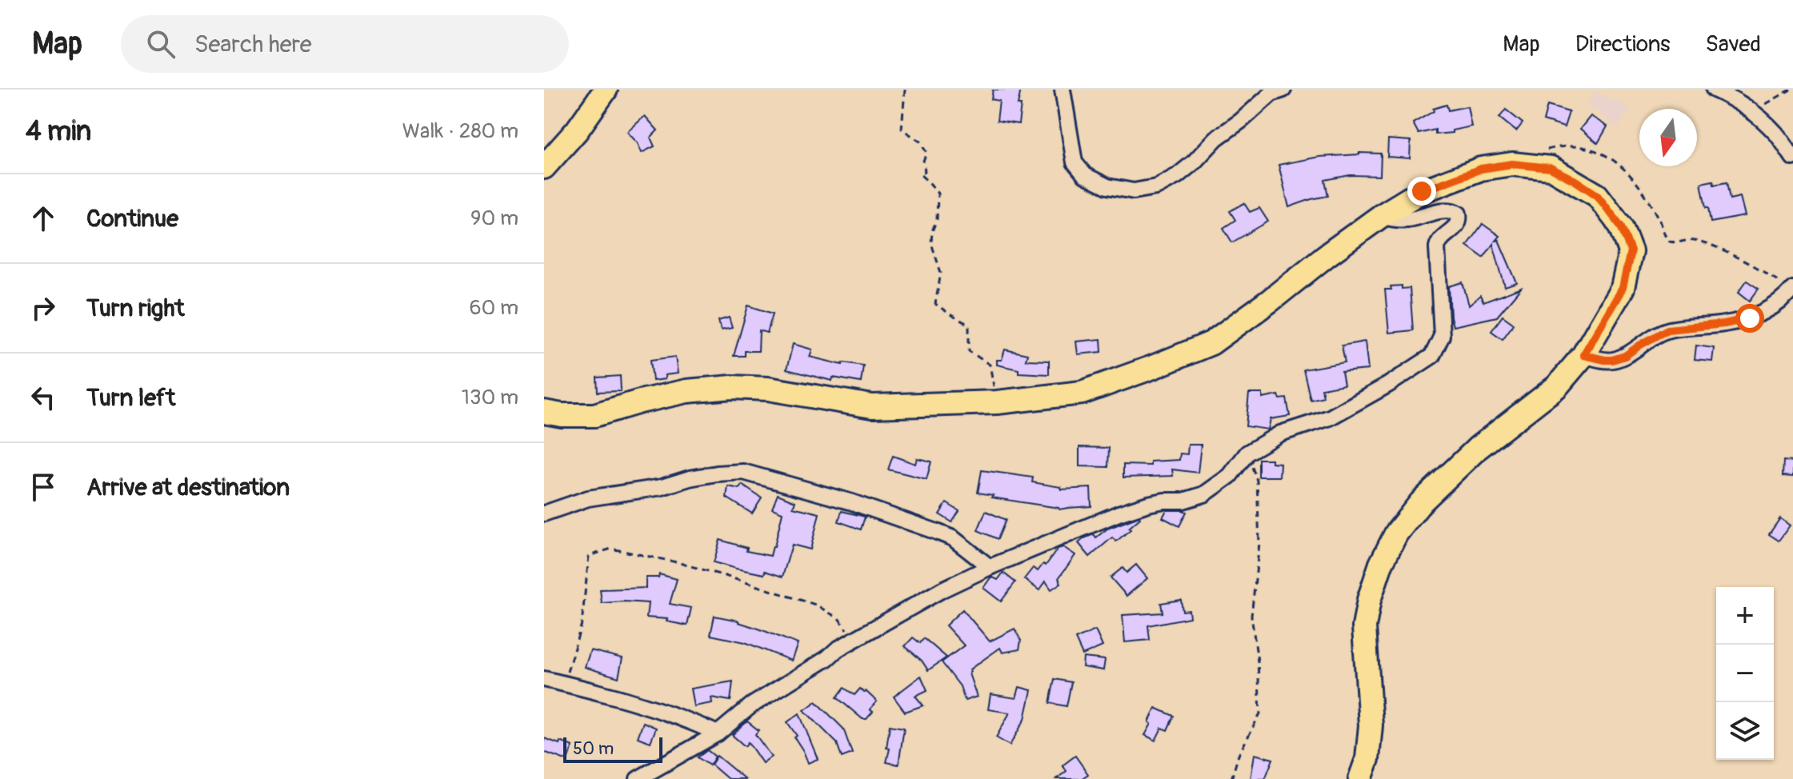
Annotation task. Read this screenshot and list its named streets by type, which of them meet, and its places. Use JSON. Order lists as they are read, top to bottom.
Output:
{
  "scale_bar": "50 m",
  "north": "bottom",
  "page": {
    "header": "Map",
    "search": "Search here",
    "nav": ["Map", "Directions", "Saved"],
    "heading": ["4 min", "Walk · 280 m"],
    "list": [
      ["Continue", "90 m"],
      ["Turn right", "60 m"],
      ["Turn left", "130 m"],
      "Arrive at destination"
    ],
    "map_buttons": ["+", "−"],
    "scale": "50 m"
  }
}
